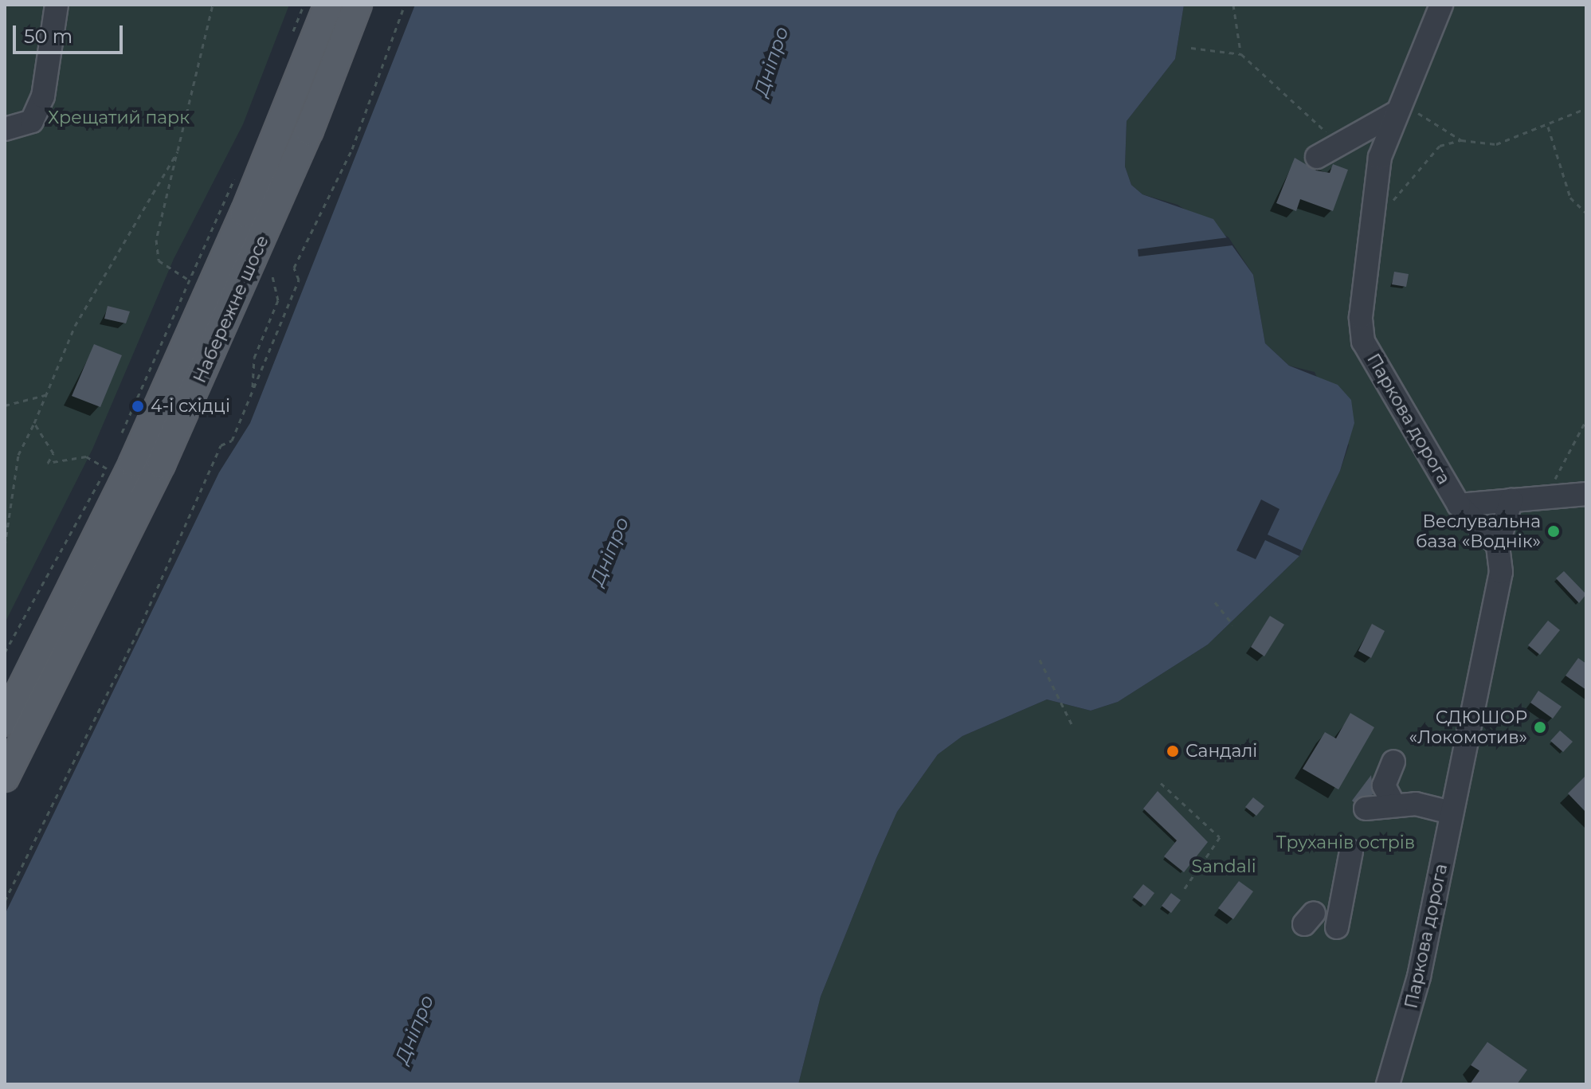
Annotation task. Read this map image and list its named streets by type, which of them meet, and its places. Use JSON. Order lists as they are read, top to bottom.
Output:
{
  "streets": {
    "main road": ["Набережне шосе"],
    "street": ["Паркова дорога"]
  },
  "water": ["Дніпро"],
  "parks": ["Хрещатий парк", "Труханів острів", "Sandali"],
  "places": [
    "4-і східці",
    "Веслувальна база «Воднік»",
    "СДЮШОР «Локомотив»",
    "Сандалі"
  ],
  "scale_bar": "50 m"
}
